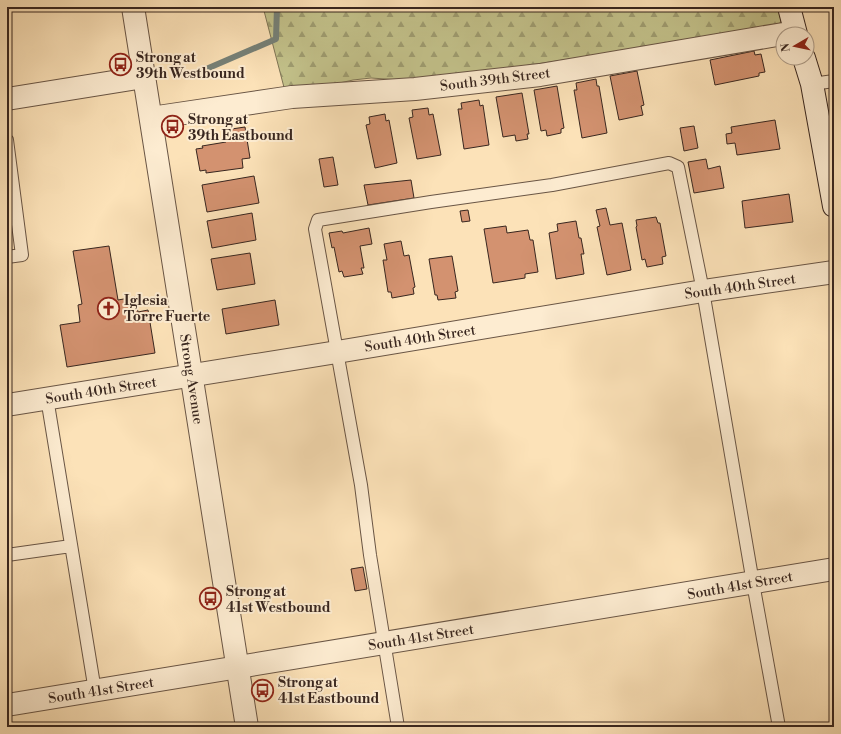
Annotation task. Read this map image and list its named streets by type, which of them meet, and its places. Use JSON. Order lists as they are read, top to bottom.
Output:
{
  "streets": {
    "street": [
      "South 39th Street",
      "South 40th Street",
      "Strong Avenue",
      "South 41st Street"
    ]
  },
  "crossings": [
    ["South 39th Street", "Strong Avenue"],
    ["South 40th Street", "Strong Avenue"],
    ["Strong Avenue", "South 41st Street"]
  ],
  "places": {
    "bus stop": [
      "Strong at 39th Westbound",
      "Strong at 39th Eastbound",
      "Strong at 41st Westbound",
      "Strong at 41st Eastbound"
    ],
    "church": ["Iglesia Torre Fuerte"]
  },
  "north": "left"
}
